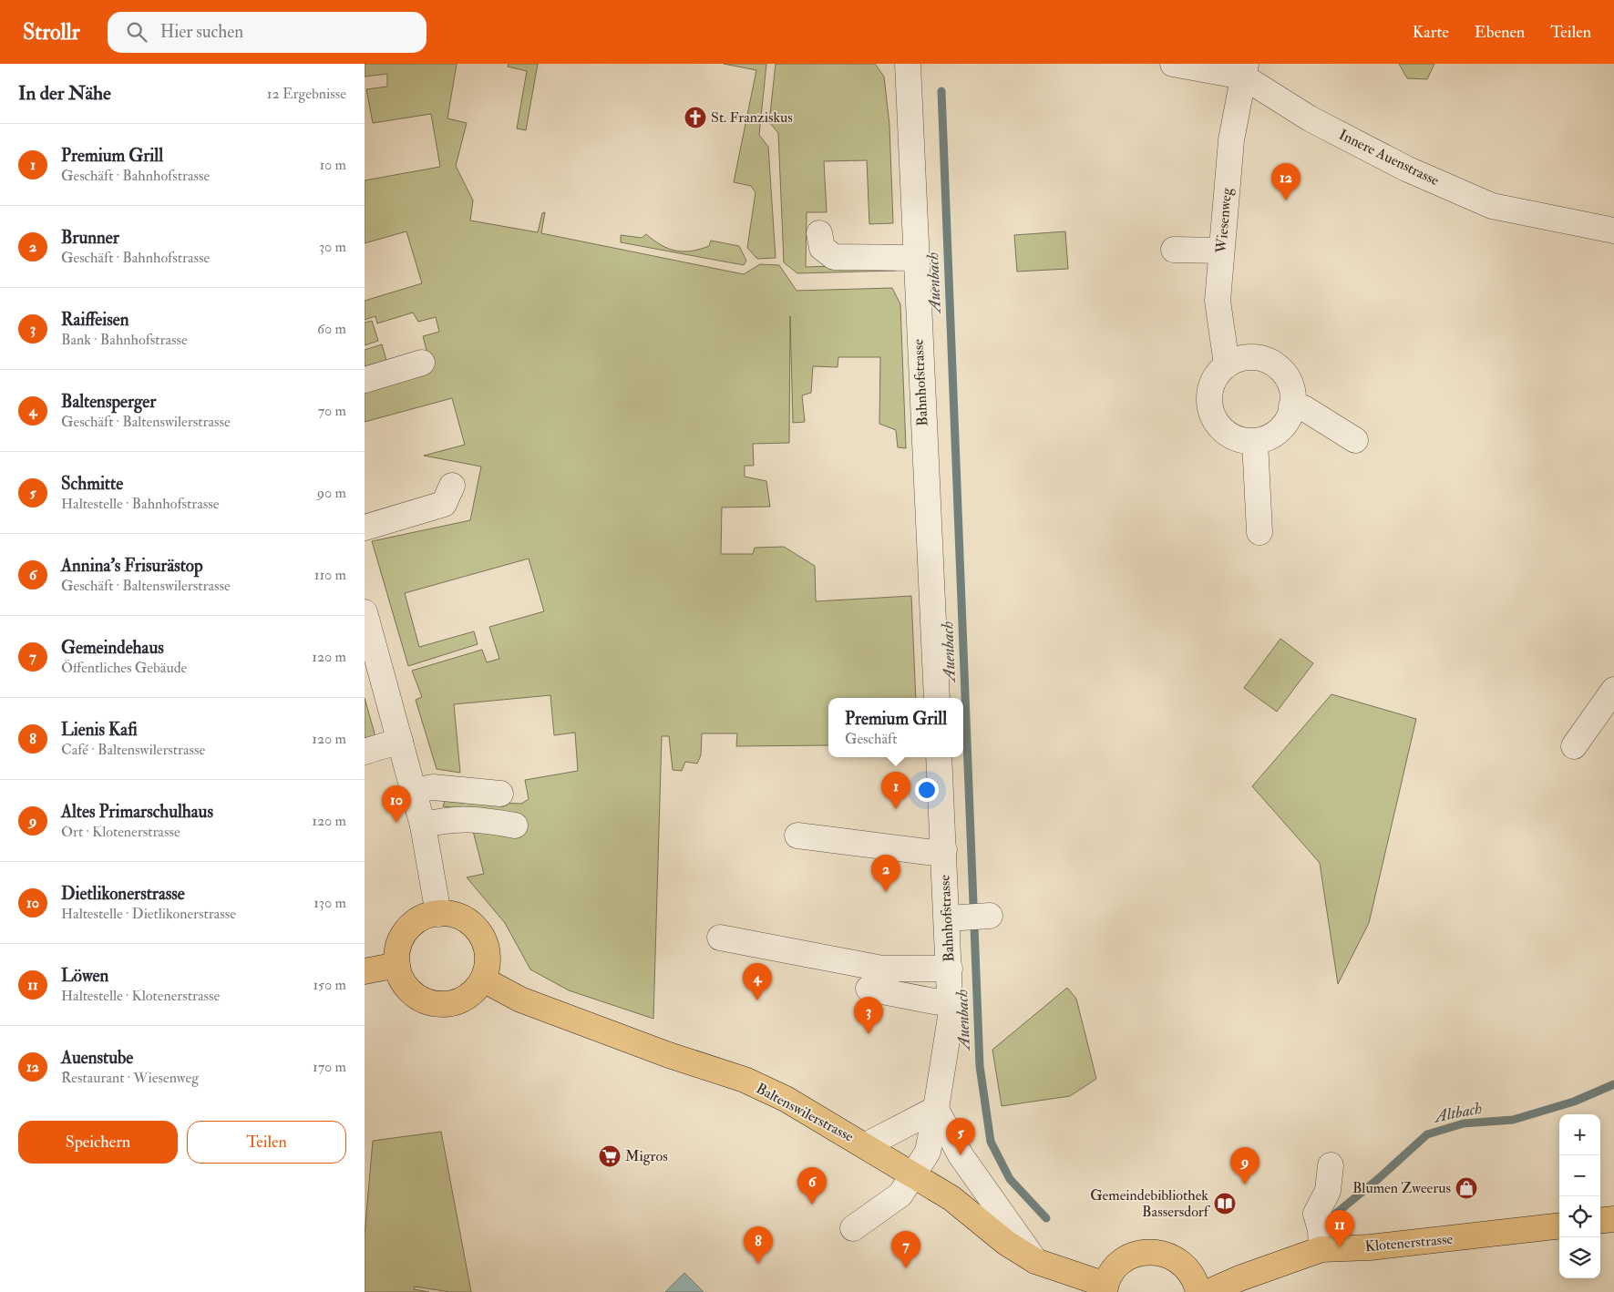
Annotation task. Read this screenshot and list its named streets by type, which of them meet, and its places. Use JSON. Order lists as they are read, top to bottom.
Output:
{
  "streets": {
    "main road": ["Baltenswilerstrasse", "Klotenerstrasse"],
    "street": ["Innere Auenstrasse", "Wiesenweg", "Bahnhofstrasse"]
  },
  "crossings": [
    ["Innere Auenstrasse", "Wiesenweg"],
    ["Bahnhofstrasse", "Baltenswilerstrasse"]
  ],
  "water": ["Auenbach", "Altbach"],
  "places": {
    "church": ["St. Franziskus"],
    "supermarket": ["Migros"],
    "shop": ["Blumen Zweerus"],
    "library": ["Gemeindebibliothek Bassersdorf"]
  },
  "page": {
    "header": "Strollr",
    "search": "Hier suchen",
    "nav": ["Karte", "Ebenen", "Teilen"],
    "heading": ["In der Nähe", "12 Ergebnisse"],
    "list": [
      {
        "mark": "1",
        "name": "Premium Grill",
        "note": "Geschäft · Bahnhofstrasse",
        "value": "10 m"
      },
      {
        "mark": "2",
        "name": "Brunner",
        "note": "Geschäft · Bahnhofstrasse",
        "value": "30 m"
      },
      {
        "mark": "3",
        "name": "Raiffeisen",
        "note": "Bank · Bahnhofstrasse",
        "value": "60 m"
      },
      {
        "mark": "4",
        "name": "Baltensperger",
        "note": "Geschäft · Baltenswilerstrasse",
        "value": "70 m"
      },
      {
        "mark": "5",
        "name": "Schmitte",
        "note": "Haltestelle · Bahnhofstrasse",
        "value": "90 m"
      },
      {
        "mark": "6",
        "name": "Annina's Frisurästop",
        "note": "Geschäft · Baltenswilerstrasse",
        "value": "110 m"
      },
      {
        "mark": "7",
        "name": "Gemeindehaus",
        "note": "Öffentliches Gebäude",
        "value": "120 m"
      },
      {
        "mark": "8",
        "name": "Lienis Kafi",
        "note": "Café · Baltenswilerstrasse",
        "value": "120 m"
      },
      {
        "mark": "9",
        "name": "Altes Primarschulhaus",
        "note": "Ort · Klotenerstrasse",
        "value": "120 m"
      },
      {
        "mark": "10",
        "name": "Dietlikonerstrasse",
        "note": "Haltestelle · Dietlikonerstrasse",
        "value": "130 m"
      },
      {
        "mark": "11",
        "name": "Löwen",
        "note": "Haltestelle · Klotenerstrasse",
        "value": "150 m"
      },
      {
        "mark": "12",
        "name": "Auenstube",
        "note": "Restaurant · Wiesenweg",
        "value": "170 m"
      }
    ],
    "pins": [
      "12",
      "1",
      "10",
      "2",
      "4",
      "3",
      "5",
      "9",
      "6",
      "11",
      "8",
      "7"
    ],
    "popup": ["Premium Grill", "Geschäft"],
    "buttons": ["Speichern", "Teilen"],
    "map_buttons": ["+", "−"]
  }
}
